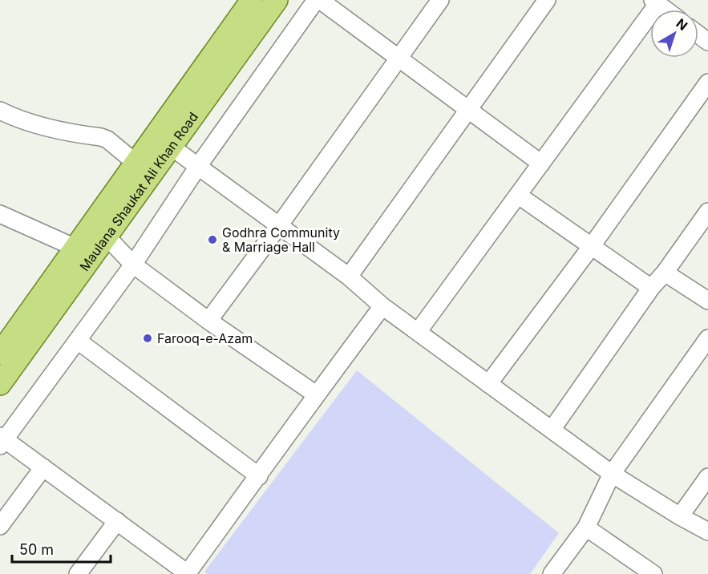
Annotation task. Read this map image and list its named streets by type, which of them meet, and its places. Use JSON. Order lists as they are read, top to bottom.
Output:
{
  "streets": {
    "main road": ["Maulana Shaukat Ali Khan Road"]
  },
  "places": ["Godhra Community & Marriage Hall", "Farooq-e-Azam"],
  "scale_bar": "50 m",
  "north": "top right"
}
